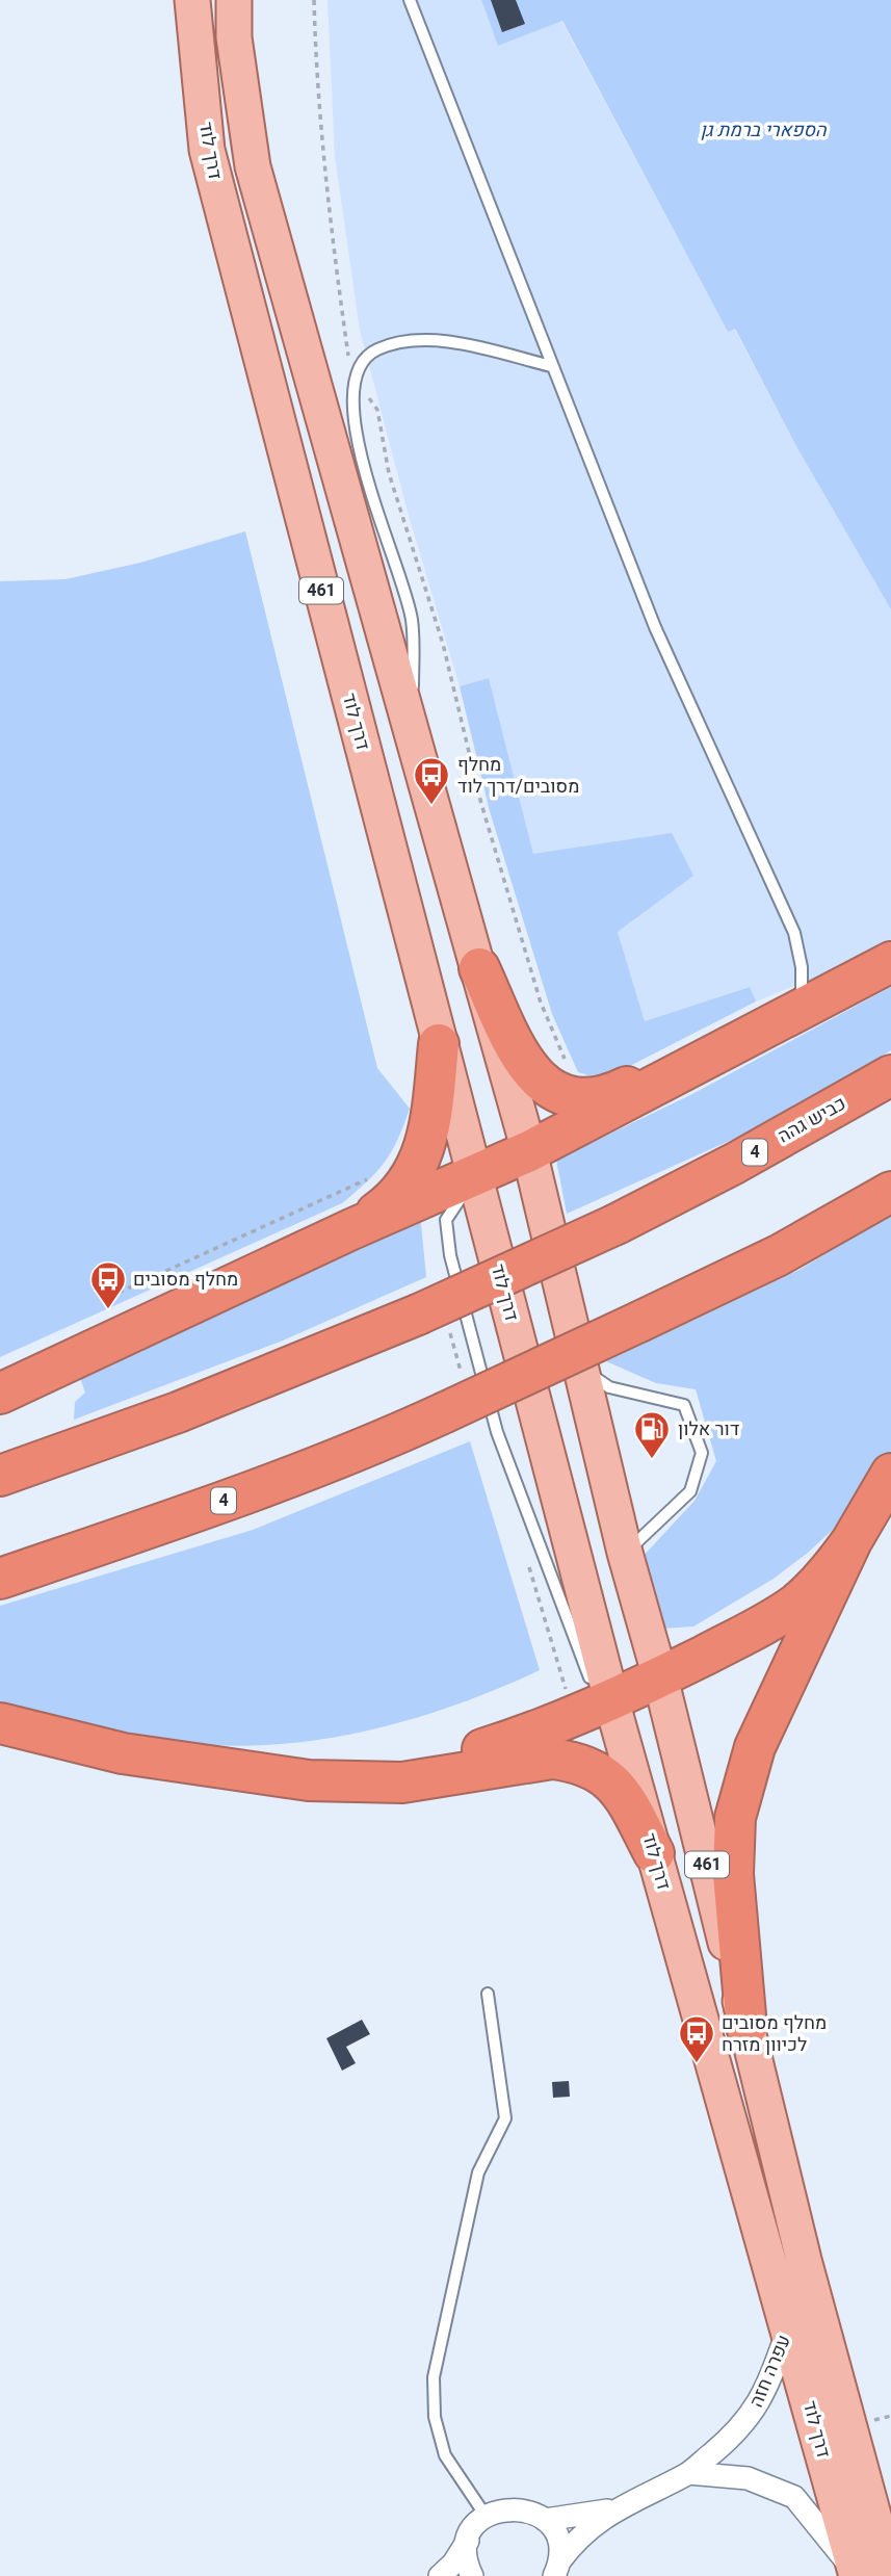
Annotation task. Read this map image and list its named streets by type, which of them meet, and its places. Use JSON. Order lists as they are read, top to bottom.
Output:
{
  "streets": {
    "highway": ["כביש גהה", "4"],
    "main road": ["דרך לוד", "461"],
    "street": ["עפרה חזה"]
  },
  "crossings": [
    ["דרך לוד", "עפרה חזה"]
  ],
  "parks": ["הספארי ברמת גן"],
  "places": {
    "bus stop": ["מחלף מסובים/דרך לוד", "מחלף מסובים", "מחלף מסובים לכיוון מזרח"],
    "fuel station": ["דור אלון"]
  }
}
